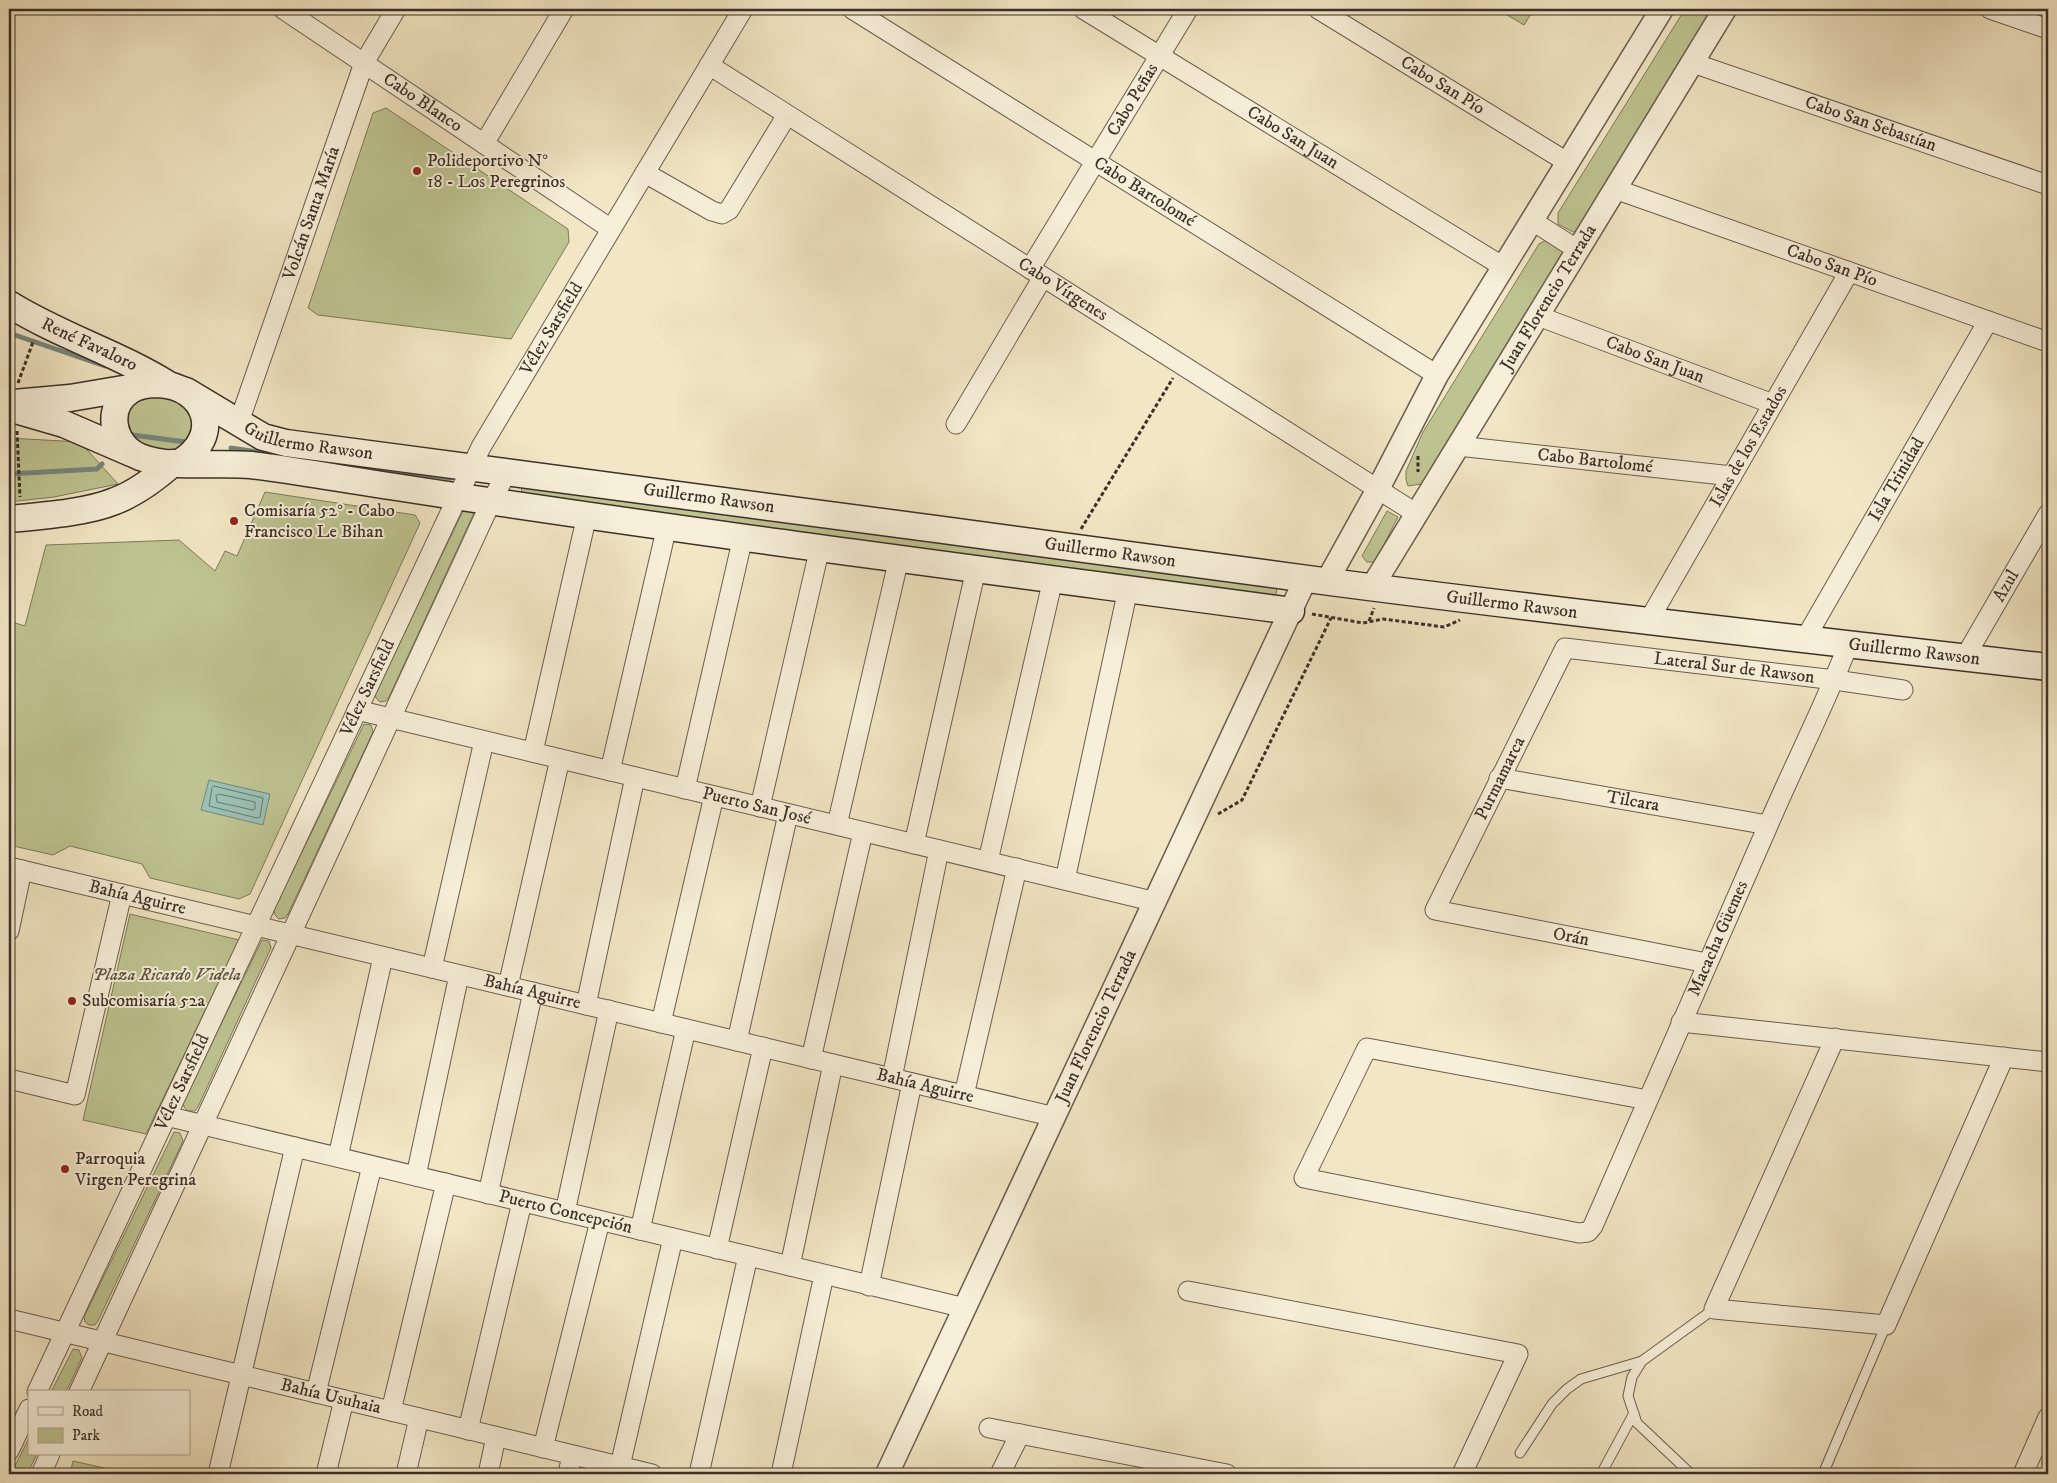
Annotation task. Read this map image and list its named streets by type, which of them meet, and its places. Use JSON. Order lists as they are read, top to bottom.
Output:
{
  "streets": {
    "main road": ["René Favaloro", "Guillermo Rawson"],
    "street": [
      "Cabo San Pío",
      "Cabo Peñas",
      "Cabo Blanco",
      "Cabo San Sebastían",
      "Cabo San Juan",
      "Cabo Bartolomé",
      "Volcán Santa María",
      "Cabo Vírgenes",
      "Juan Florencio Terrada",
      "Vélez Sarsfield",
      "Islas de los Estados",
      "Isla Trinidad",
      "Azul",
      "Lateral Sur de Rawson",
      "Purmamarca",
      "Tilcara",
      "Puerto San José",
      "Bahía Aguirre",
      "Orán",
      "Macacha Güemes",
      "Puerto Concepción",
      "Bahía Usuhaia"
    ]
  },
  "crossings": [
    ["Cabo San Pío", "Juan Florencio Terrada"],
    ["Cabo San Pío", "Islas de los Estados"],
    ["Cabo San Pío", "Isla Trinidad"],
    ["Cabo Peñas", "Cabo San Juan"],
    ["Cabo Peñas", "Cabo Bartolomé"],
    ["Cabo Peñas", "Cabo Vírgenes"],
    ["Cabo Blanco", "Volcán Santa María"],
    ["Cabo Blanco", "Vélez Sarsfield"],
    ["Cabo San Sebastían", "Juan Florencio Terrada"],
    ["Cabo San Juan", "Juan Florencio Terrada"],
    ["Cabo San Juan", "Islas de los Estados"],
    ["Cabo Bartolomé", "Juan Florencio Terrada"],
    ["Cabo Bartolomé", "Islas de los Estados"],
    ["Volcán Santa María", "Guillermo Rawson"],
    ["Cabo Vírgenes", "Juan Florencio Terrada"],
    ["Cabo Vírgenes", "Vélez Sarsfield"],
    ["Juan Florencio Terrada", "Guillermo Rawson"],
    ["Juan Florencio Terrada", "Puerto San José"],
    ["Juan Florencio Terrada", "Bahía Aguirre"],
    ["Juan Florencio Terrada", "Puerto Concepción"],
    ["Vélez Sarsfield", "Guillermo Rawson"],
    ["Vélez Sarsfield", "Puerto San José"],
    ["Vélez Sarsfield", "Bahía Aguirre"],
    ["Vélez Sarsfield", "Puerto Concepción"],
    ["Vélez Sarsfield", "Bahía Usuhaia"],
    ["René Favaloro", "Guillermo Rawson"],
    ["Guillermo Rawson", "Islas de los Estados"],
    ["Guillermo Rawson", "Isla Trinidad"],
    ["Guillermo Rawson", "Azul"],
    ["Guillermo Rawson", "Macacha Güemes"],
    ["Lateral Sur de Rawson", "Purmamarca"],
    ["Lateral Sur de Rawson", "Macacha Güemes"],
    ["Purmamarca", "Tilcara"],
    ["Purmamarca", "Orán"],
    ["Tilcara", "Macacha Güemes"],
    ["Orán", "Macacha Güemes"]
  ],
  "parks": ["Plaza Ricardo Videla"],
  "places": [
    "Polideportivo N° 18 - Los Peregrinos",
    "Comisaría 52° - Cabo Francisco Le Bihan",
    "Subcomisaría 52a",
    "Parroquia Virgen Peregrina"
  ],
  "legend": ["Road", "Park"]
}
